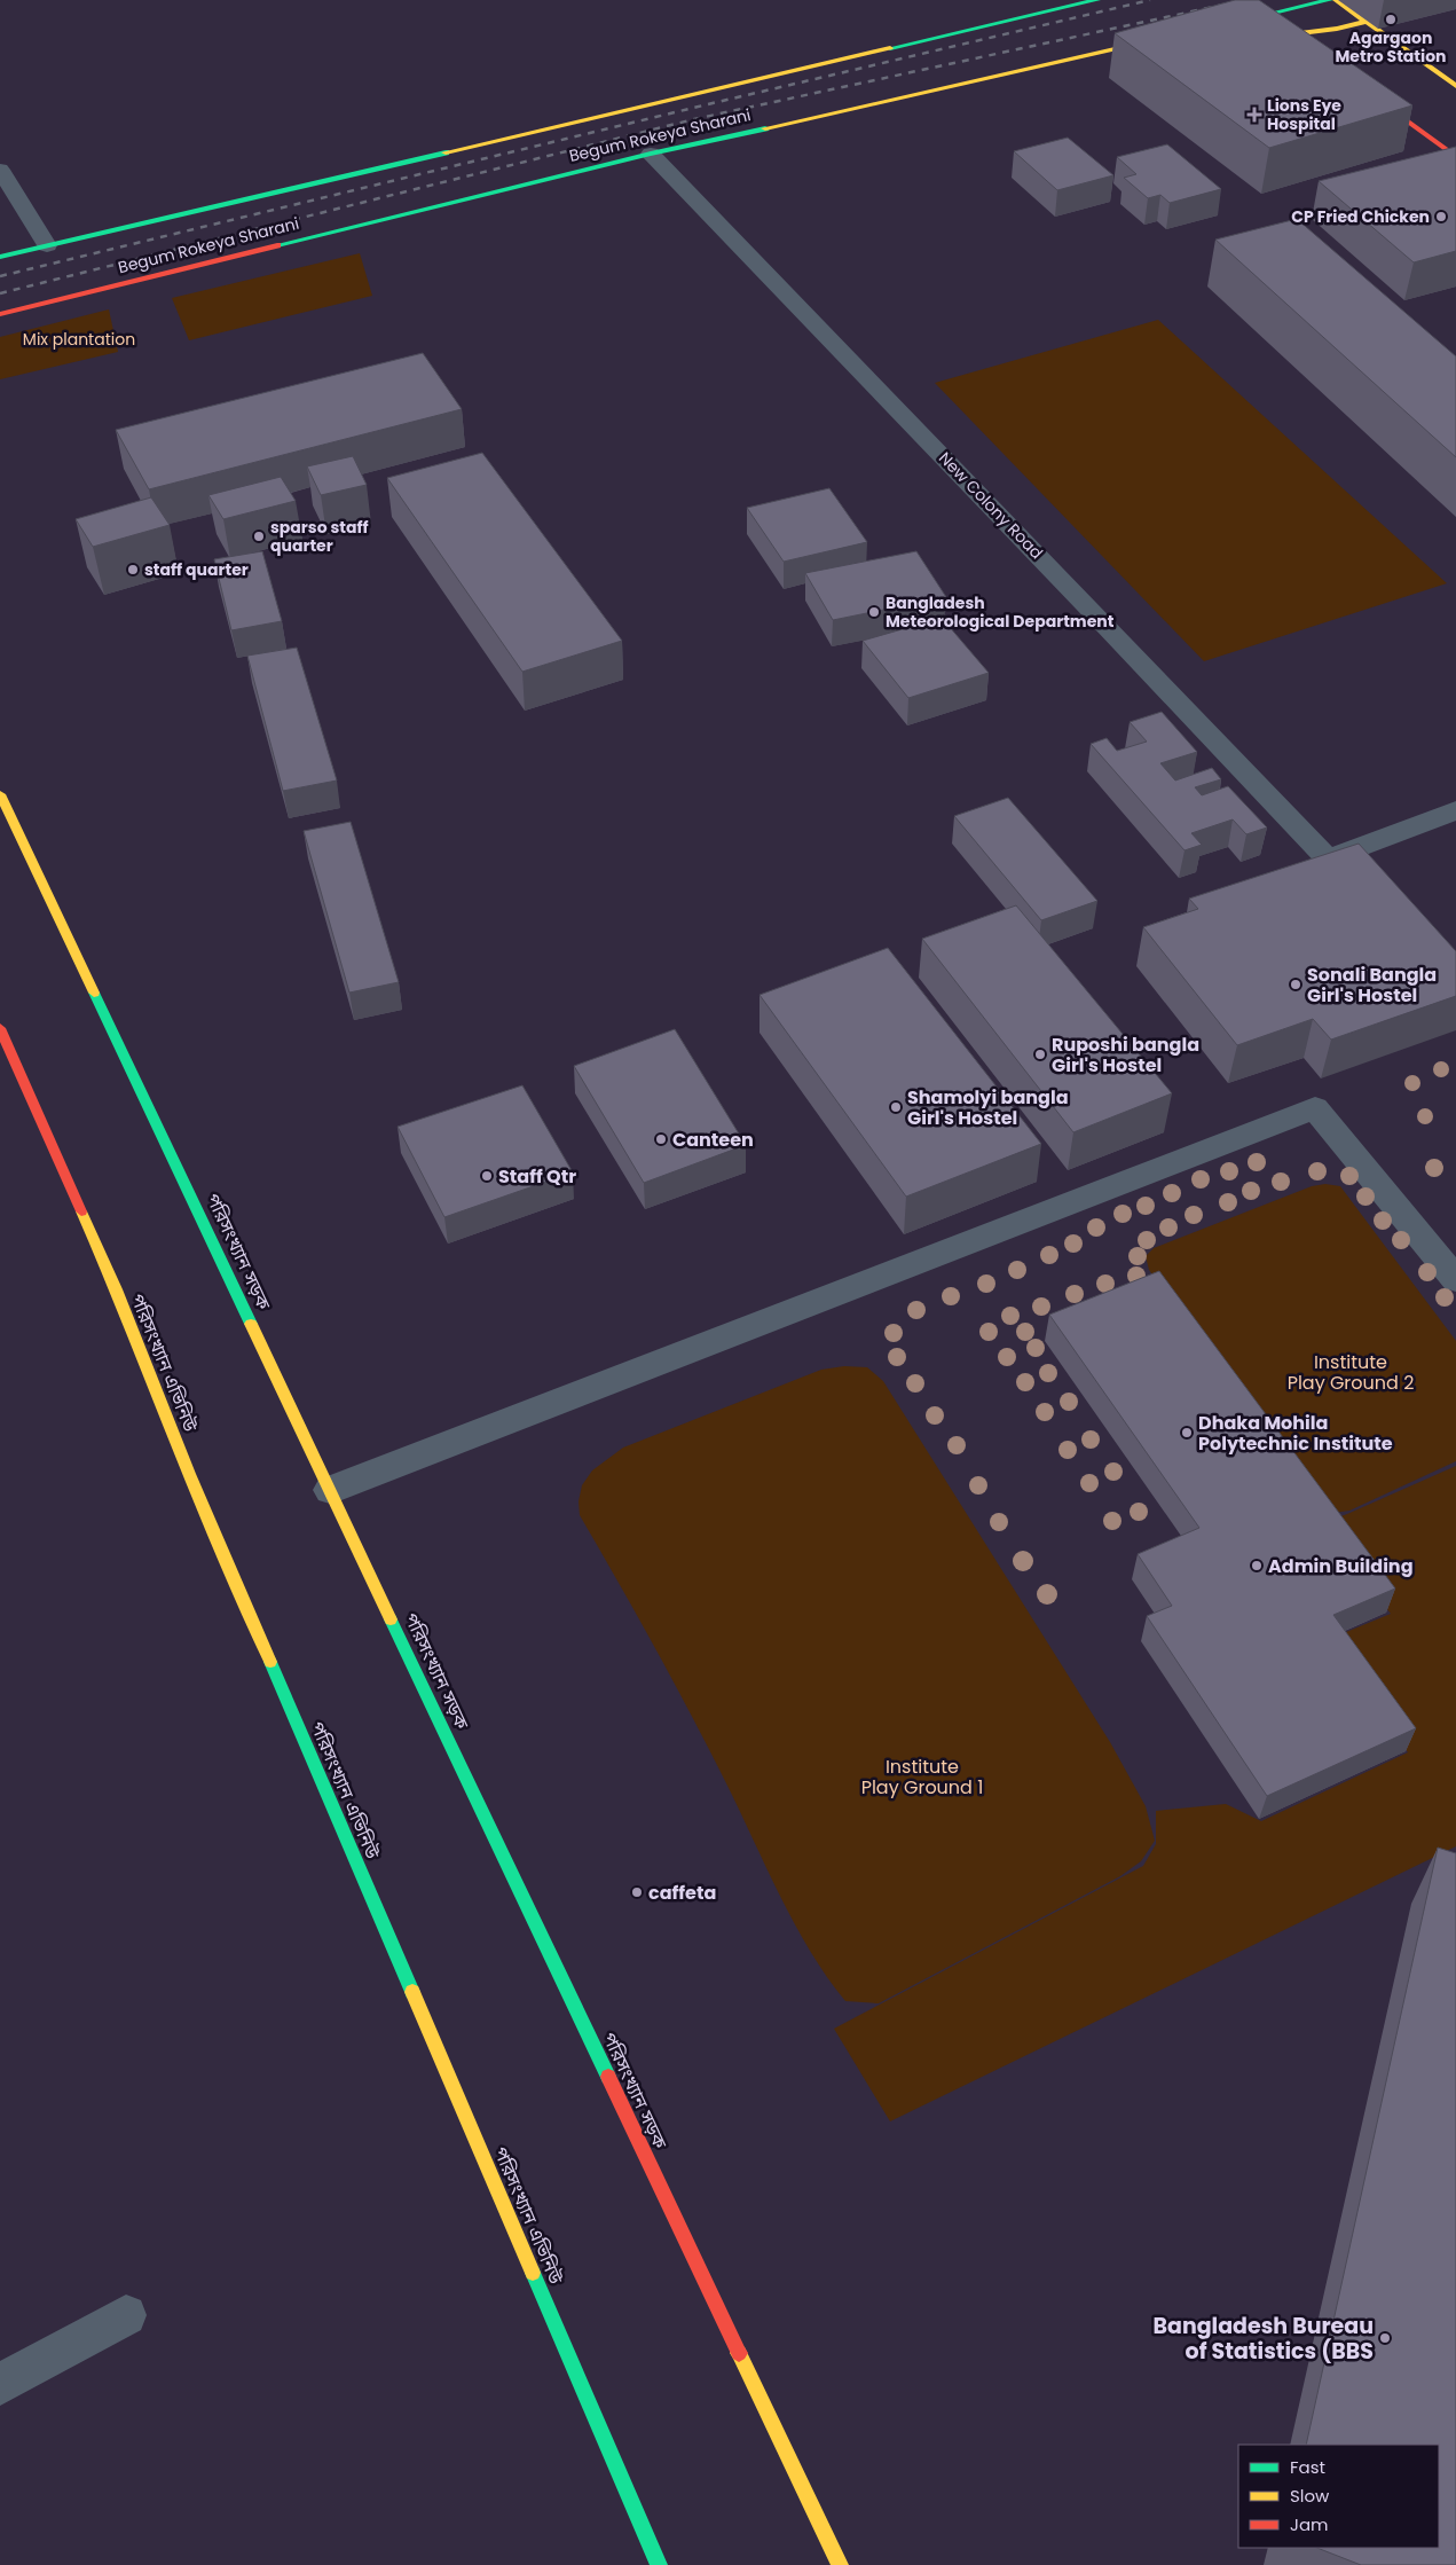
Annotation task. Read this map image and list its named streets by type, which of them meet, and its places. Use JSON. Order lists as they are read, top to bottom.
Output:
{
  "streets": {
    "main road": ["Begum Rokeya Sharani", "পরিসংখ্যান সড়ক", "পরিসংখ্যান এভিনিউ"],
    "street": ["New Colony Road"]
  },
  "crossings": [
    ["Begum Rokeya Sharani", "New Colony Road"]
  ],
  "parks": ["Mix plantation", "Institute Play Ground 2", "Institute Play Ground 1"],
  "places": {
    "other": [
      "Agargaon Metro Station",
      "CP Fried Chicken",
      "sparso staff quarter",
      "staff quarter",
      "Bangladesh Meteorological Department",
      "Sonali Bangla Girl's Hostel",
      "Ruposhi bangla Girl's Hostel",
      "Shamolyi bangla Girl's Hostel",
      "Canteen",
      "Staff Qtr",
      "Dhaka Mohila Polytechnic Institute",
      "Admin Building",
      "caffeta",
      "Bangladesh Bureau of Statistics (BBS"
    ],
    "health": ["Lions Eye Hospital"]
  },
  "legend": ["Fast", "Slow", "Jam"]
}
